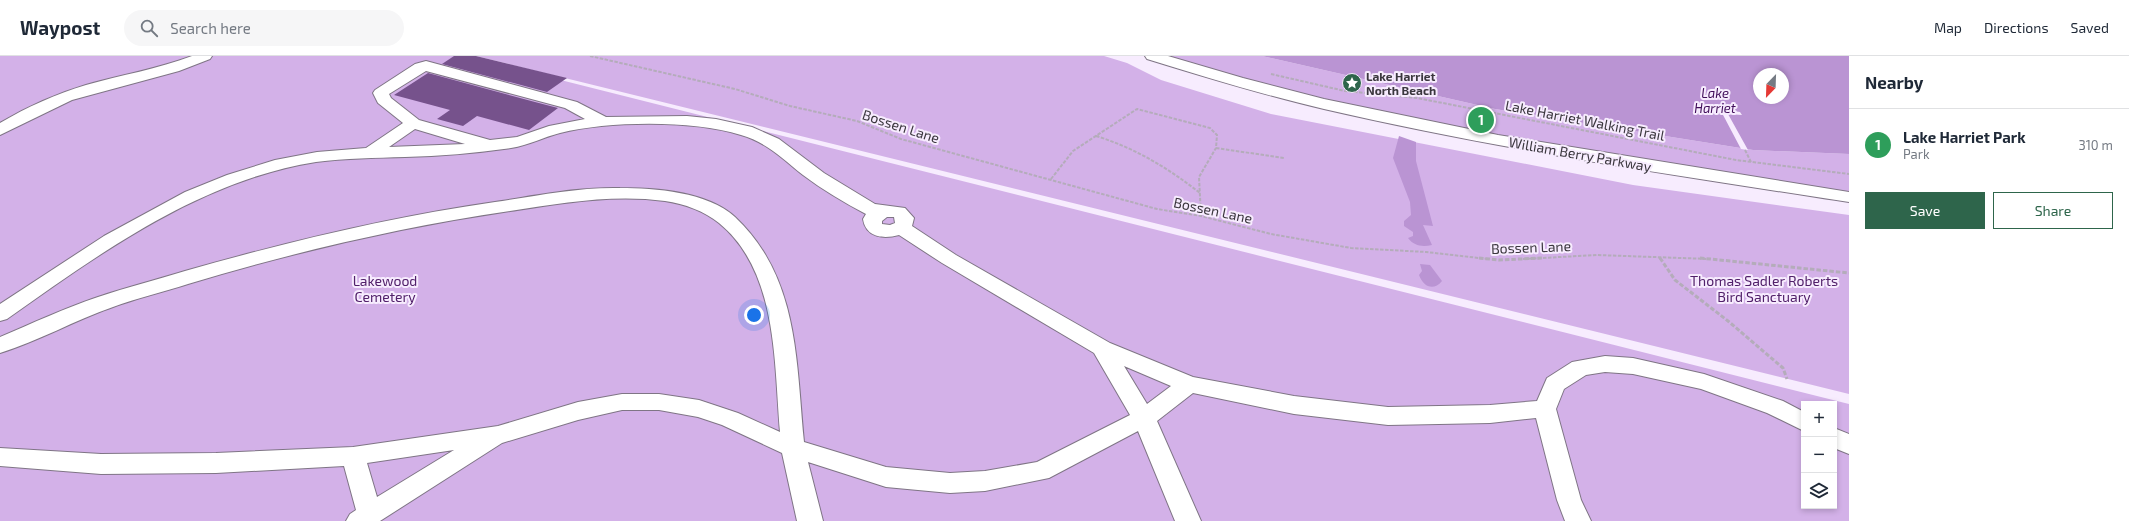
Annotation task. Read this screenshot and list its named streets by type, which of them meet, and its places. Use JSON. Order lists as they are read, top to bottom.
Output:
{
  "streets": {
    "street": ["William Berry Parkway"],
    "path": ["Lake Harriet Walking Trail", "Bossen Lane"]
  },
  "water": ["Lake Harriet"],
  "parks": ["Lakewood Cemetery", "Thomas Sadler Roberts Bird Sanctuary"],
  "places": {
    "place": ["Lake Harriet North Beach"]
  },
  "north": "bottom left",
  "page": {
    "header": "Waypost",
    "search": "Search here",
    "nav": ["Map", "Directions", "Saved"],
    "heading": "Nearby",
    "pins": "1",
    "list": [
      {
        "mark": "1",
        "name": "Lake Harriet Park",
        "note": "Park",
        "value": "310 m"
      }
    ],
    "buttons": ["Save", "Share"],
    "map_buttons": ["+", "−"]
  }
}
